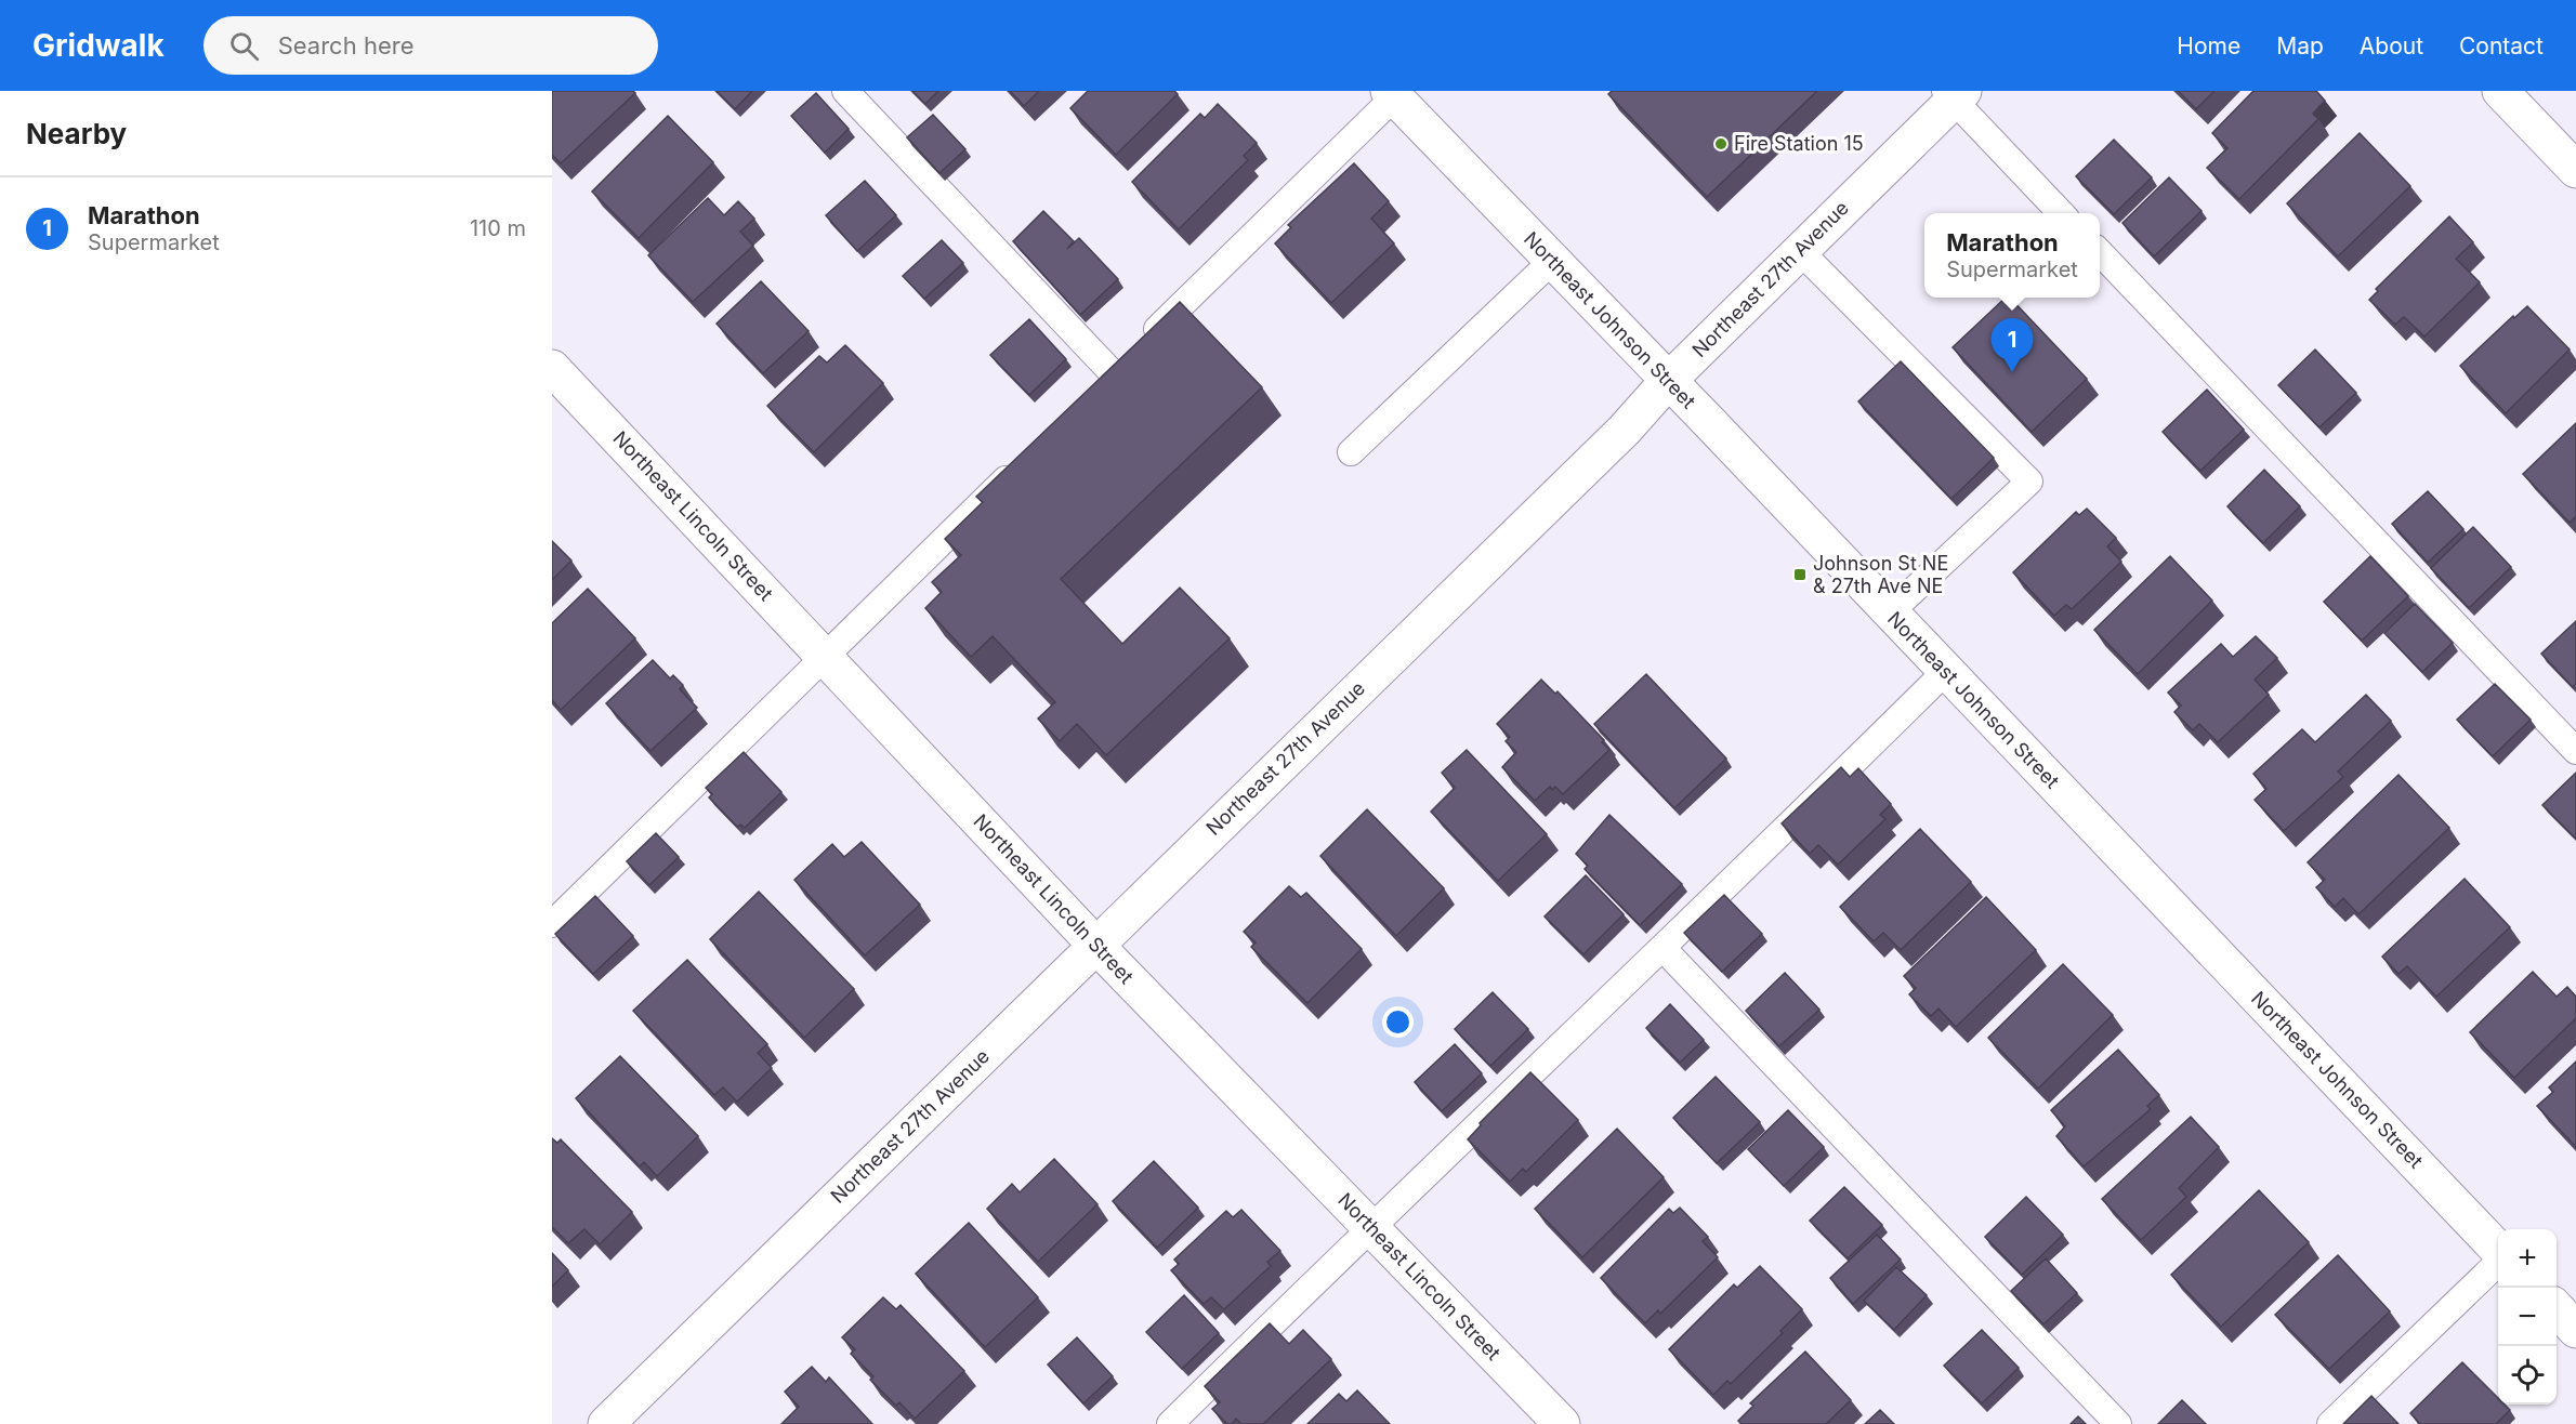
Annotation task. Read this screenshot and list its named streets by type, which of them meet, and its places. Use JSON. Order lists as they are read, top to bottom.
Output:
{
  "streets": {
    "street": ["Northeast 27th Avenue", "Northeast Johnson Street", "Northeast Lincoln Street"]
  },
  "crossings": [
    ["Northeast 27th Avenue", "Northeast Johnson Street"],
    ["Northeast 27th Avenue", "Northeast Lincoln Street"]
  ],
  "places": {
    "other": ["Fire Station 15"],
    "transit": ["Johnson St NE & 27th Ave NE"]
  },
  "page": {
    "header": "Gridwalk",
    "search": "Search here",
    "nav": [
      "Home",
      "Map",
      "About",
      "Contact"
    ],
    "heading": "Nearby",
    "list": [
      {
        "mark": "1",
        "name": "Marathon",
        "note": "Supermarket",
        "value": "110 m"
      }
    ],
    "popup": ["Marathon", "Supermarket"],
    "pins": "1",
    "map_buttons": ["+", "−"]
  }
}
